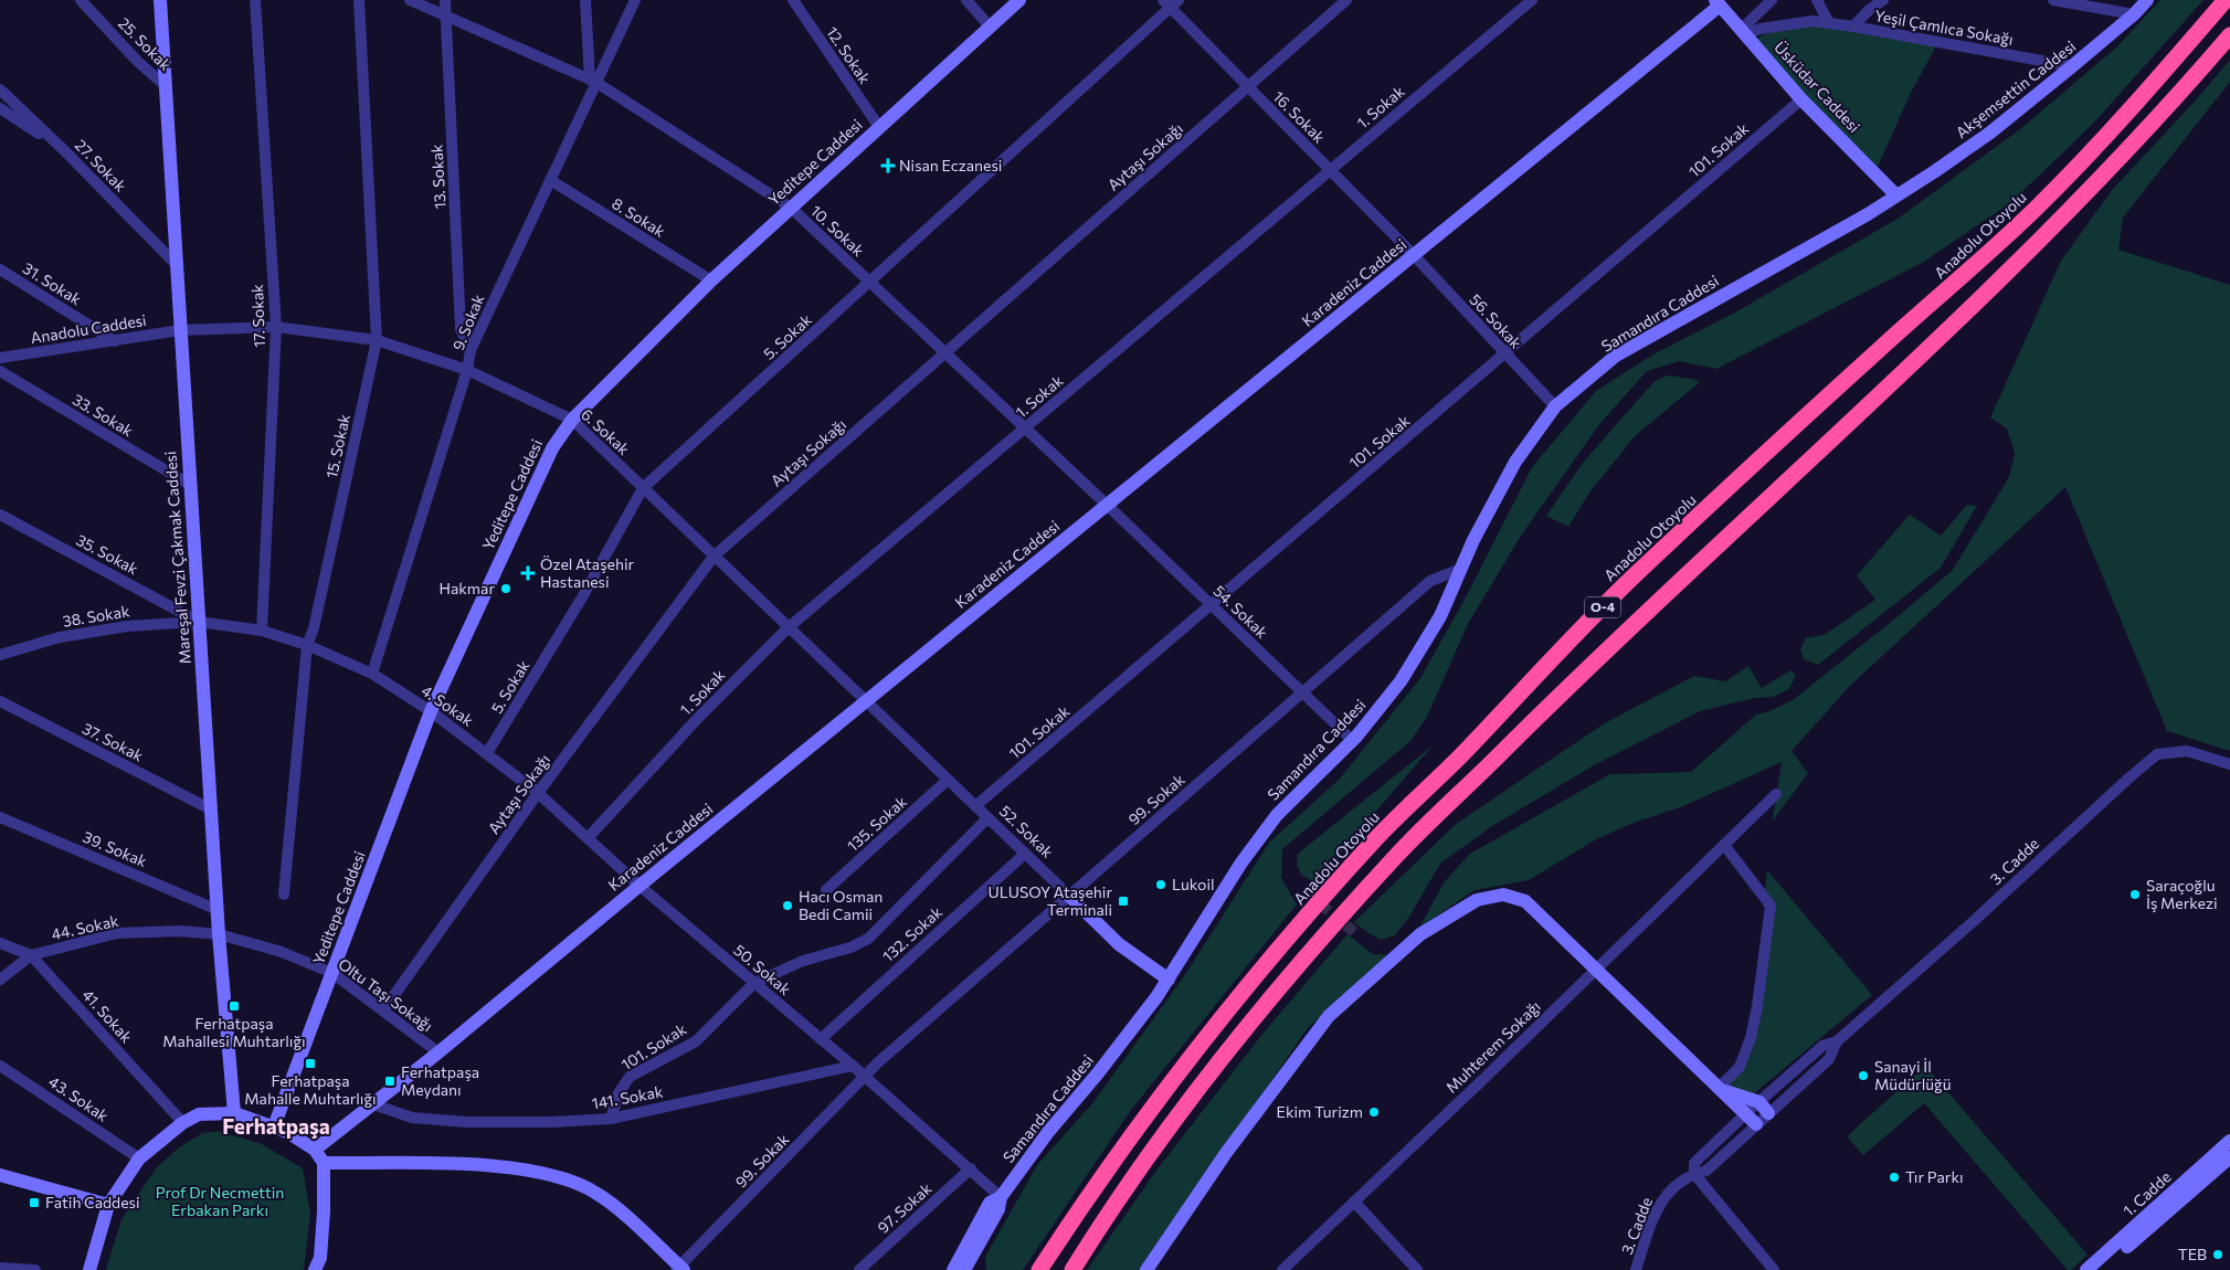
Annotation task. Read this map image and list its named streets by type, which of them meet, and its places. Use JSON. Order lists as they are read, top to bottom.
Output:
{
  "streets": {
    "highway": ["Anadolu Otoyolu", "O-4"],
    "street": [
      "Yeşil Çamlıca Sokağı",
      "25. Sokak",
      "12. Sokak",
      "Üsküdar Caddesi",
      "Akşemsettin Caddesi",
      "1. Sokak",
      "16. Sokak",
      "101. Sokak",
      "Aytaşı Sokağı",
      "Yeditepe Caddesi",
      "27. Sokak",
      "13. Sokak",
      "8. Sokak",
      "10. Sokak",
      "Karadeniz Caddesi",
      "31. Sokak",
      "Samandıra Caddesi",
      "17. Sokak",
      "56. Sokak",
      "9. Sokak",
      "Anadolu Caddesi",
      "5. Sokak",
      "33. Sokak",
      "6. Sokak",
      "15. Sokak",
      "35. Sokak",
      "Mareşal Fevzi Çakmak Caddesi",
      "54. Sokak",
      "38. Sokak",
      "4. Sokak",
      "37. Sokak",
      "99. Sokak",
      "135. Sokak",
      "52. Sokak",
      "39. Sokak",
      "3. Cadde",
      "44. Sokak",
      "132. Sokak",
      "50. Sokak",
      "Oltu Taşı Sokağı",
      "41. Sokak",
      "Muhterem Sokağı",
      "141. Sokak",
      "43. Sokak",
      "1. Cadde",
      "97. Sokak"
    ]
  },
  "crossings": [
    ["Yeşil Çamlıca Sokağı", "Üsküdar Caddesi"],
    ["Yeşil Çamlıca Sokağı", "Akşemsettin Caddesi"],
    ["25. Sokak", "Mareşal Fevzi Çakmak Caddesi"],
    ["12. Sokak", "Yeditepe Caddesi"],
    ["Üsküdar Caddesi", "Akşemsettin Caddesi"],
    ["Üsküdar Caddesi", "101. Sokak"],
    ["Üsküdar Caddesi", "Karadeniz Caddesi"],
    ["Üsküdar Caddesi", "Samandıra Caddesi"],
    ["Akşemsettin Caddesi", "Samandıra Caddesi"],
    ["1. Sokak", "16. Sokak"],
    ["1. Sokak", "10. Sokak"],
    ["1. Sokak", "6. Sokak"],
    ["1. Sokak", "4. Sokak"],
    ["16. Sokak", "Aytaşı Sokağı"],
    ["16. Sokak", "Karadeniz Caddesi"],
    ["16. Sokak", "56. Sokak"],
    ["16. Sokak", "5. Sokak"],
    ["101. Sokak", "56. Sokak"],
    ["101. Sokak", "54. Sokak"],
    ["101. Sokak", "52. Sokak"],
    ["101. Sokak", "50. Sokak"],
    ["101. Sokak", "141. Sokak"],
    ["Aytaşı Sokağı", "10. Sokak"],
    ["Aytaşı Sokağı", "6. Sokak"],
    ["Aytaşı Sokağı", "4. Sokak"],
    ["Aytaşı Sokağı", "Oltu Taşı Sokağı"],
    ["Yeditepe Caddesi", "8. Sokak"],
    ["Yeditepe Caddesi", "10. Sokak"],
    ["Yeditepe Caddesi", "6. Sokak"],
    ["Yeditepe Caddesi", "4. Sokak"],
    ["Yeditepe Caddesi", "Oltu Taşı Sokağı"],
    ["27. Sokak", "Mareşal Fevzi Çakmak Caddesi"],
    ["13. Sokak", "10. Sokak"],
    ["13. Sokak", "9. Sokak"],
    ["8. Sokak", "9. Sokak"],
    ["10. Sokak", "Karadeniz Caddesi"],
    ["10. Sokak", "9. Sokak"],
    ["10. Sokak", "5. Sokak"],
    ["10. Sokak", "54. Sokak"],
    ["Karadeniz Caddesi", "56. Sokak"],
    ["Karadeniz Caddesi", "6. Sokak"],
    ["Karadeniz Caddesi", "54. Sokak"],
    ["Karadeniz Caddesi", "4. Sokak"],
    ["Karadeniz Caddesi", "52. Sokak"],
    ["Karadeniz Caddesi", "50. Sokak"],
    ["Karadeniz Caddesi", "Oltu Taşı Sokağı"],
    ["Karadeniz Caddesi", "141. Sokak"],
    ["31. Sokak", "Anadolu Caddesi"],
    ["Samandıra Caddesi", "56. Sokak"],
    ["Samandıra Caddesi", "54. Sokak"],
    ["Samandıra Caddesi", "99. Sokak"],
    ["Samandıra Caddesi", "52. Sokak"],
    ["Samandıra Caddesi", "50. Sokak"],
    ["17. Sokak", "6. Sokak"],
    ["17. Sokak", "4. Sokak"],
    ["9. Sokak", "6. Sokak"],
    ["9. Sokak", "4. Sokak"],
    ["Anadolu Caddesi", "6. Sokak"],
    ["Anadolu Caddesi", "Mareşal Fevzi Çakmak Caddesi"],
    ["5. Sokak", "6. Sokak"],
    ["5. Sokak", "4. Sokak"],
    ["33. Sokak", "Mareşal Fevzi Çakmak Caddesi"],
    ["6. Sokak", "15. Sokak"],
    ["6. Sokak", "Mareşal Fevzi Çakmak Caddesi"],
    ["6. Sokak", "52. Sokak"],
    ["15. Sokak", "4. Sokak"],
    ["35. Sokak", "Mareşal Fevzi Çakmak Caddesi"],
    ["35. Sokak", "38. Sokak"],
    ["35. Sokak", "4. Sokak"],
    ["Mareşal Fevzi Çakmak Caddesi", "38. Sokak"],
    ["Mareşal Fevzi Çakmak Caddesi", "4. Sokak"],
    ["Mareşal Fevzi Çakmak Caddesi", "37. Sokak"],
    ["Mareşal Fevzi Çakmak Caddesi", "39. Sokak"],
    ["Mareşal Fevzi Çakmak Caddesi", "44. Sokak"],
    ["Mareşal Fevzi Çakmak Caddesi", "Oltu Taşı Sokağı"],
    ["54. Sokak", "99. Sokak"],
    ["38. Sokak", "4. Sokak"],
    ["4. Sokak", "50. Sokak"],
    ["99. Sokak", "52. Sokak"],
    ["99. Sokak", "50. Sokak"],
    ["135. Sokak", "52. Sokak"],
    ["52. Sokak", "132. Sokak"],
    ["44. Sokak", "Oltu Taşı Sokağı"],
    ["44. Sokak", "41. Sokak"],
    ["132. Sokak", "50. Sokak"],
    ["50. Sokak", "141. Sokak"],
    ["50. Sokak", "97. Sokak"]
  ],
  "districts": ["Ferhatpaşa"],
  "parks": ["Prof Dr Necmettin Erbakan Parkı"],
  "places": {
    "health": ["Nisan Eczanesi", "Özel Ataşehir Hastanesi"],
    "other": [
      "Hakmar",
      "Lukoil",
      "Saraçoğlu İş Merkezi",
      "Hacı Osman Bedi Camii",
      "Sanayi İl Müdürlüğü",
      "Ekim Turizm",
      "Tır Parkı",
      "TEB"
    ],
    "transit": [
      "ULUSOY Ataşehir Terminali",
      "Ferhatpaşa Mahallesi Muhtarlığı",
      "Ferhatpaşa Mahalle Muhtarlığı",
      "Ferhatpaşa Meydanı",
      "Fatih Caddesi"
    ]
  }
}
